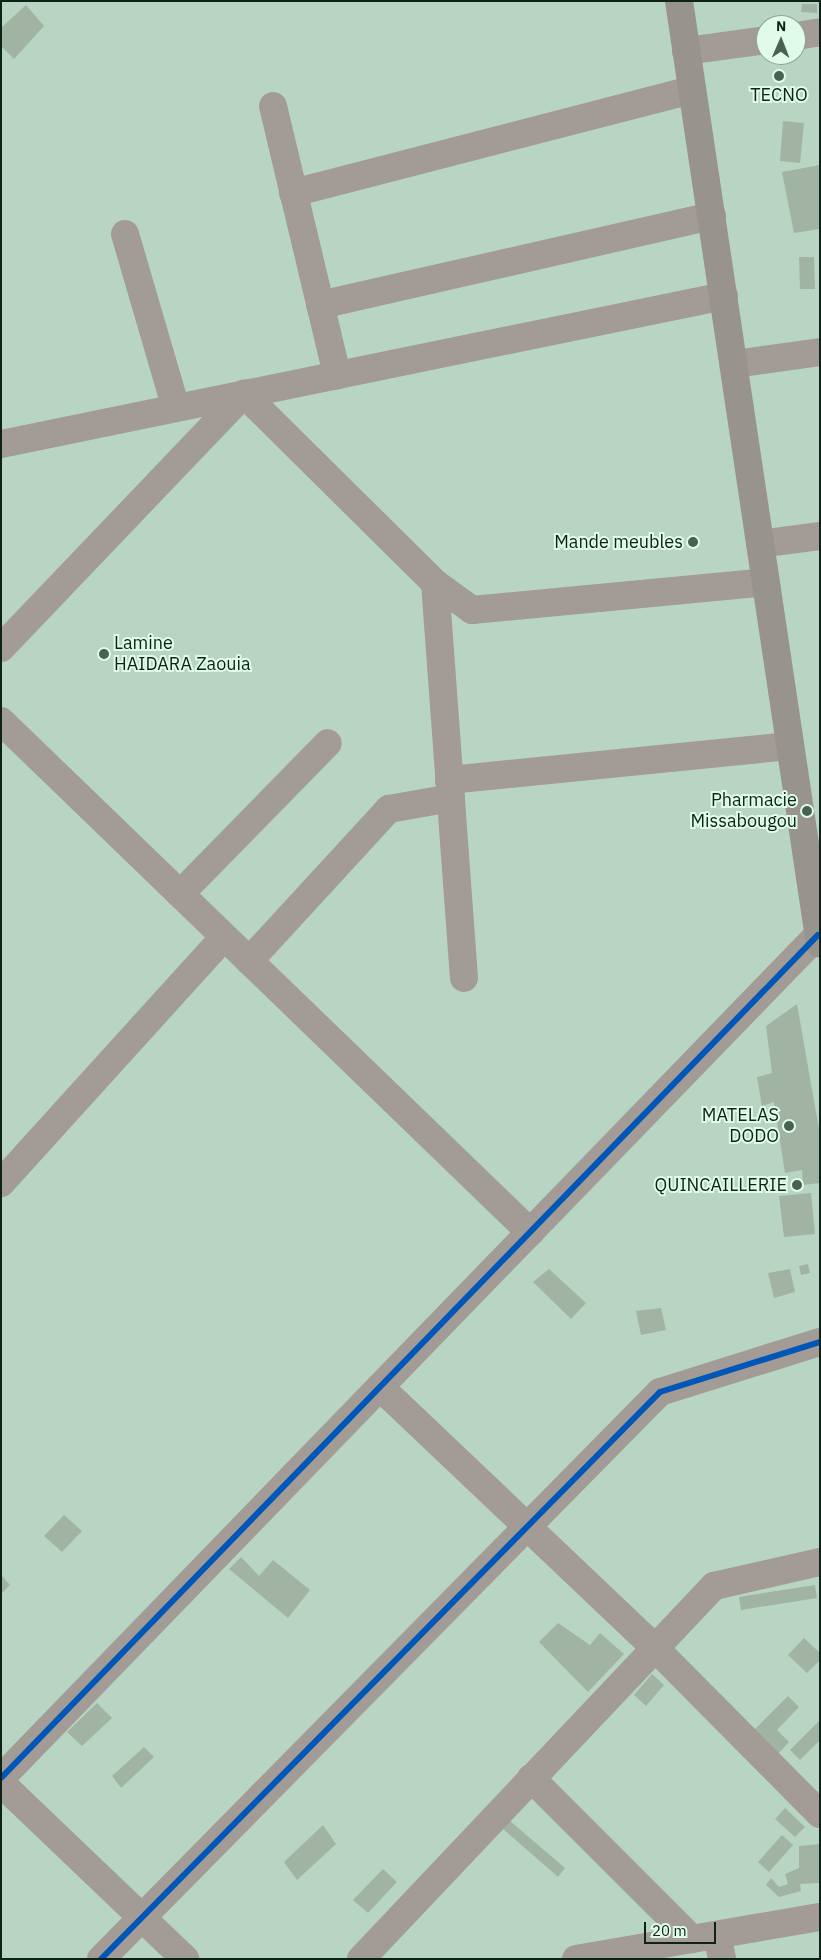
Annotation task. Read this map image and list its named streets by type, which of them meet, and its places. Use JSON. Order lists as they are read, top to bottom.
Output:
{
  "places": [
    "TECNO",
    "Mande meubles",
    "Lamine HAIDARA Zaouia",
    "Pharmacie Missabougou",
    "MATELAS DODO",
    "QUINCAILLERIE"
  ],
  "scale_bar": "20 m",
  "north": "top"
}
